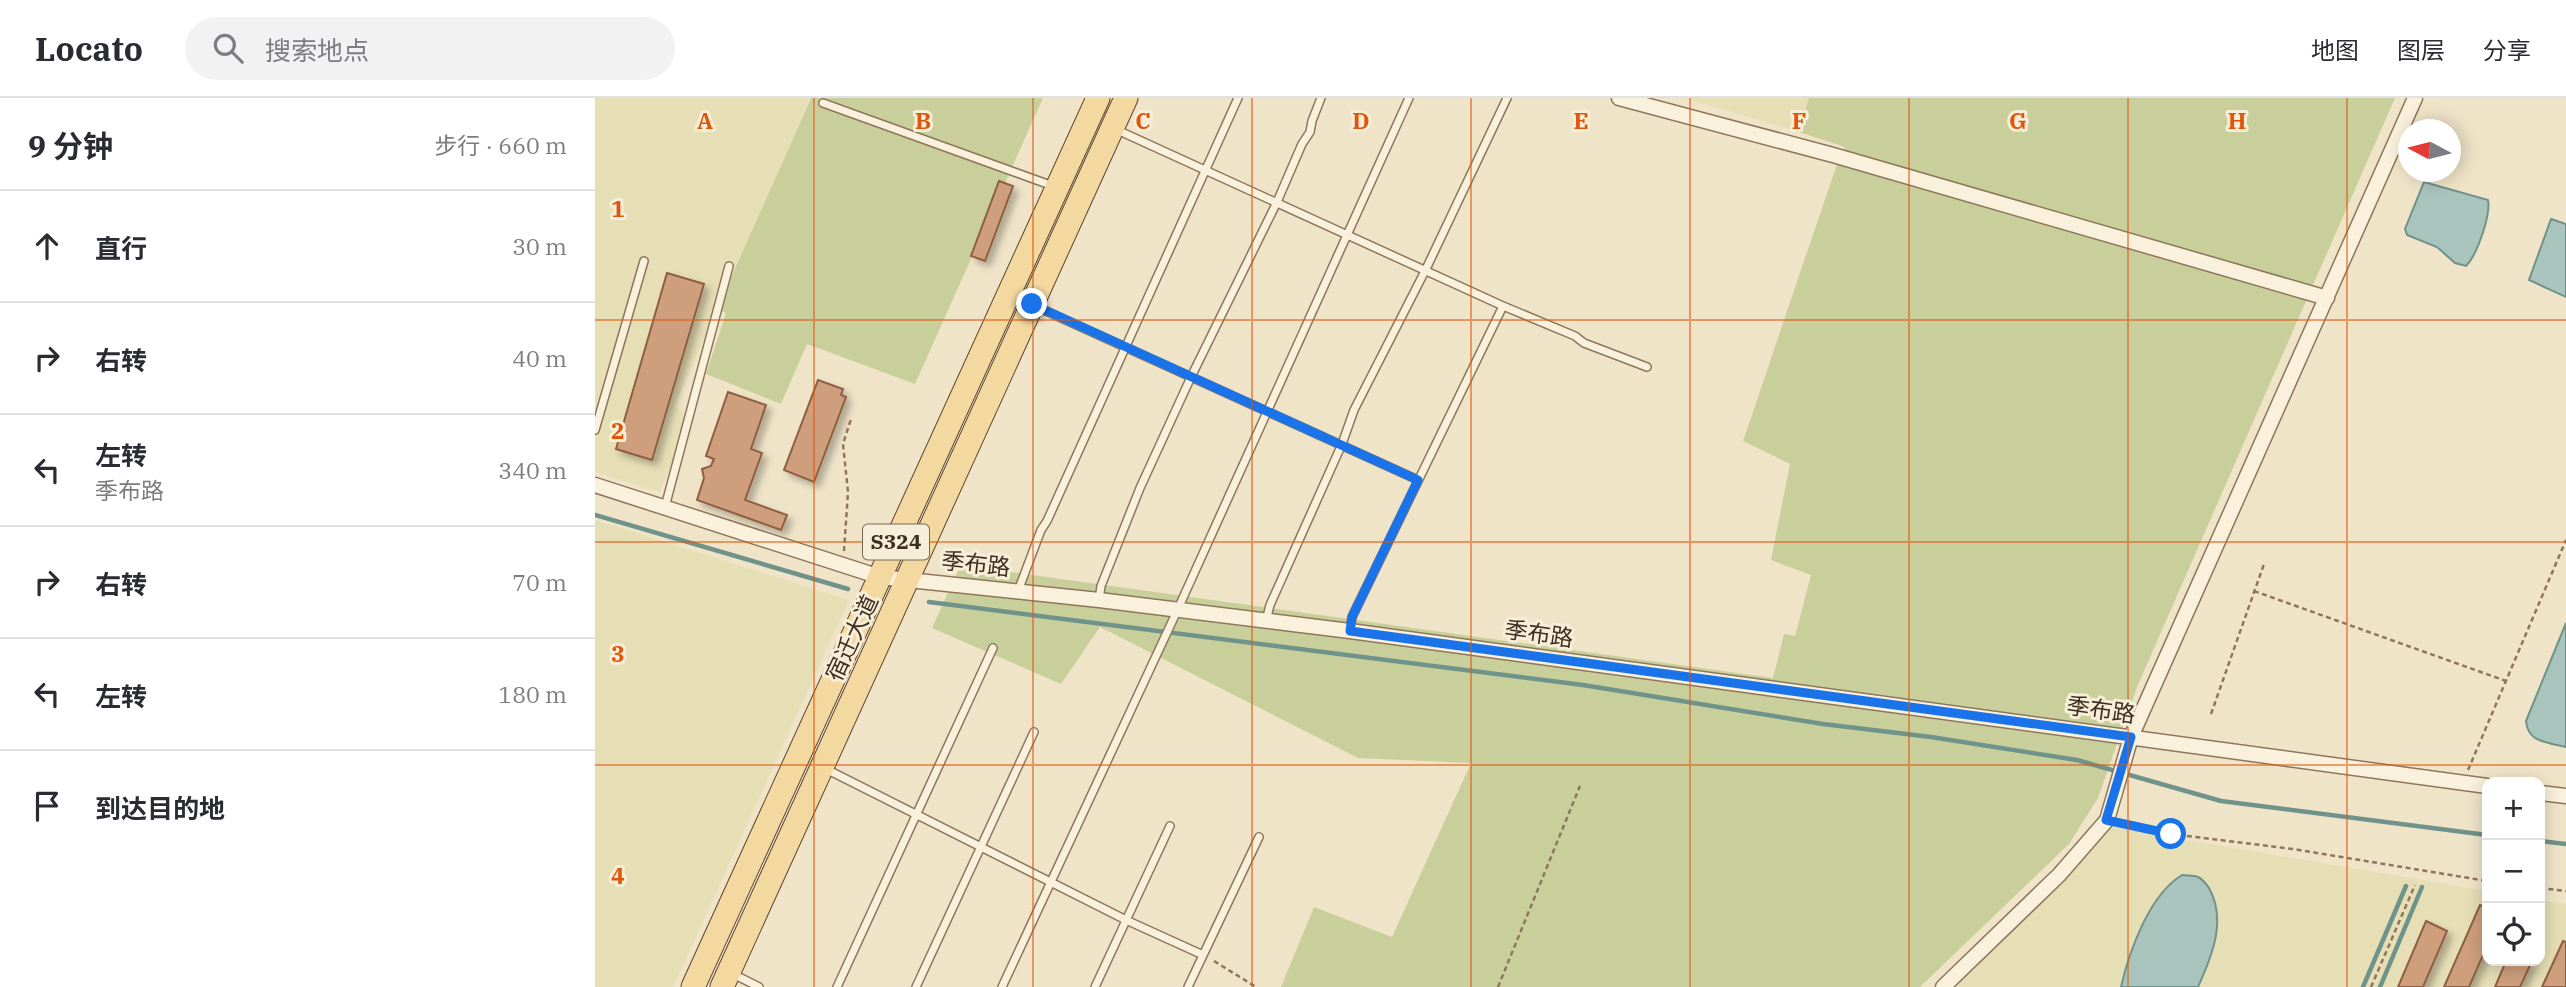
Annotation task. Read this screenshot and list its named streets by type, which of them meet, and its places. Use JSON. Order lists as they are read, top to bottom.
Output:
{
  "streets": {
    "main road": ["S324", "宿迁大道"],
    "street": ["季布路"]
  },
  "crossings": [
    ["季布路", "宿迁大道"]
  ],
  "north": "left",
  "page": {
    "header": "Locato",
    "search": "搜索地点",
    "nav": ["地图", "图层", "分享"],
    "heading": ["9 分钟", "步行 · 660 m"],
    "list": [
      ["直行", "30 m"],
      ["右转", "40 m"],
      ["左转", "季布路", "340 m"],
      ["右转", "70 m"],
      ["左转", "180 m"],
      "到达目的地"
    ],
    "map_buttons": ["+", "−"]
  },
  "grid": {
    "columns": [
      "A",
      "B",
      "C",
      "D",
      "E",
      "F",
      "G",
      "H"
    ],
    "rows": [
      "1",
      "2",
      "3",
      "4"
    ]
  }
}
